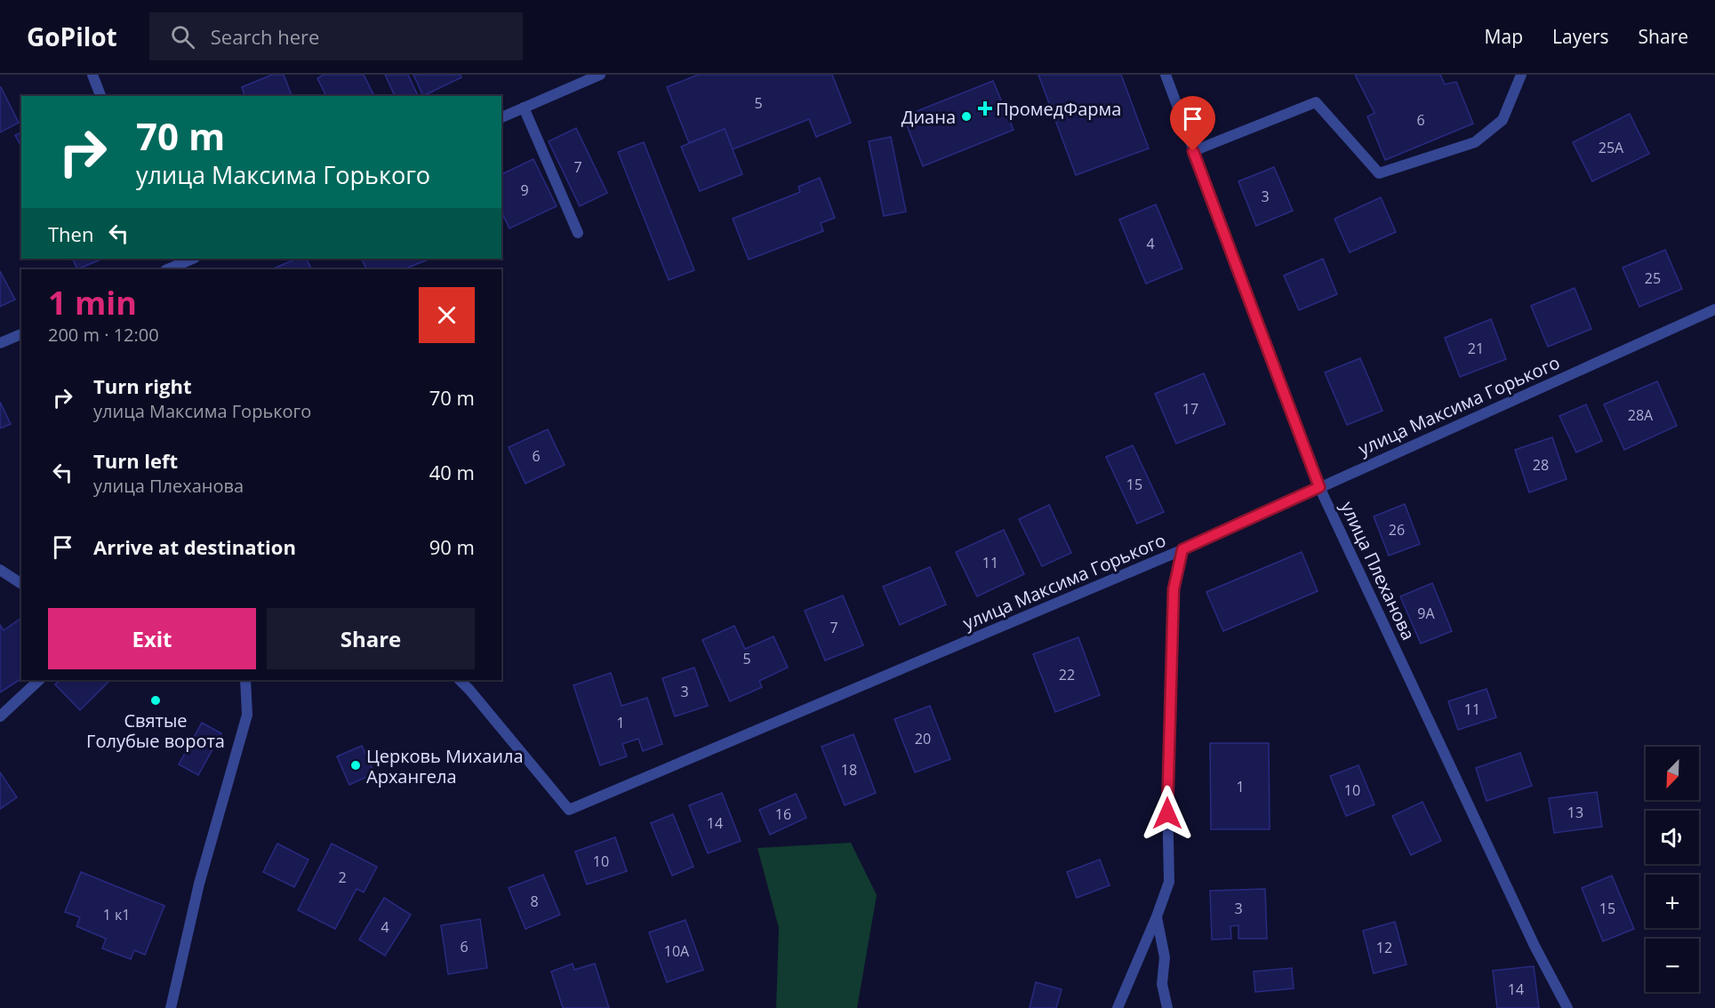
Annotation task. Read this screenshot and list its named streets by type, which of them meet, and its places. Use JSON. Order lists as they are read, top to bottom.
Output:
{
  "streets": {
    "street": ["улица Максима Горького", "улица Плеханова"]
  },
  "crossings": [
    ["улица Максима Горького", "улица Плеханова"]
  ],
  "places": {
    "health": ["ПромедФарма"],
    "other": ["Диана", "Святые Голубые ворота", "Церковь Михаила Архангела"]
  },
  "house_numbers": [
    "5",
    "6",
    "25А",
    "7",
    "9",
    "3",
    "4",
    "25",
    "21",
    "17",
    "28А",
    "6",
    "28",
    "15",
    "26",
    "11",
    "9А",
    "7",
    "5",
    "22",
    "3",
    "11",
    "1",
    "20",
    "18",
    "1",
    "10",
    "13",
    "16",
    "14",
    "10",
    "2",
    "8",
    "3",
    "15",
    "1 к1",
    "4",
    "6",
    "12",
    "10А",
    "14"
  ],
  "north": "bottom left",
  "page": {
    "header": "GoPilot",
    "search": "Search here",
    "nav": ["Map", "Layers", "Share"],
    "turn": ["70 m", "улица Максима Горького"],
    "then": "Then",
    "heading": ["1 min", "200 m · 12:00"],
    "list": [
      {
        "name": "Turn right",
        "note": "улица Максима Горького",
        "value": "70 m"
      },
      {
        "name": "Turn left",
        "note": "улица Плеханова",
        "value": "40 m"
      },
      {
        "name": "Arrive at destination",
        "value": "90 m"
      }
    ],
    "buttons": ["Exit", "Share"],
    "map_buttons": ["+", "−"]
  }
}
